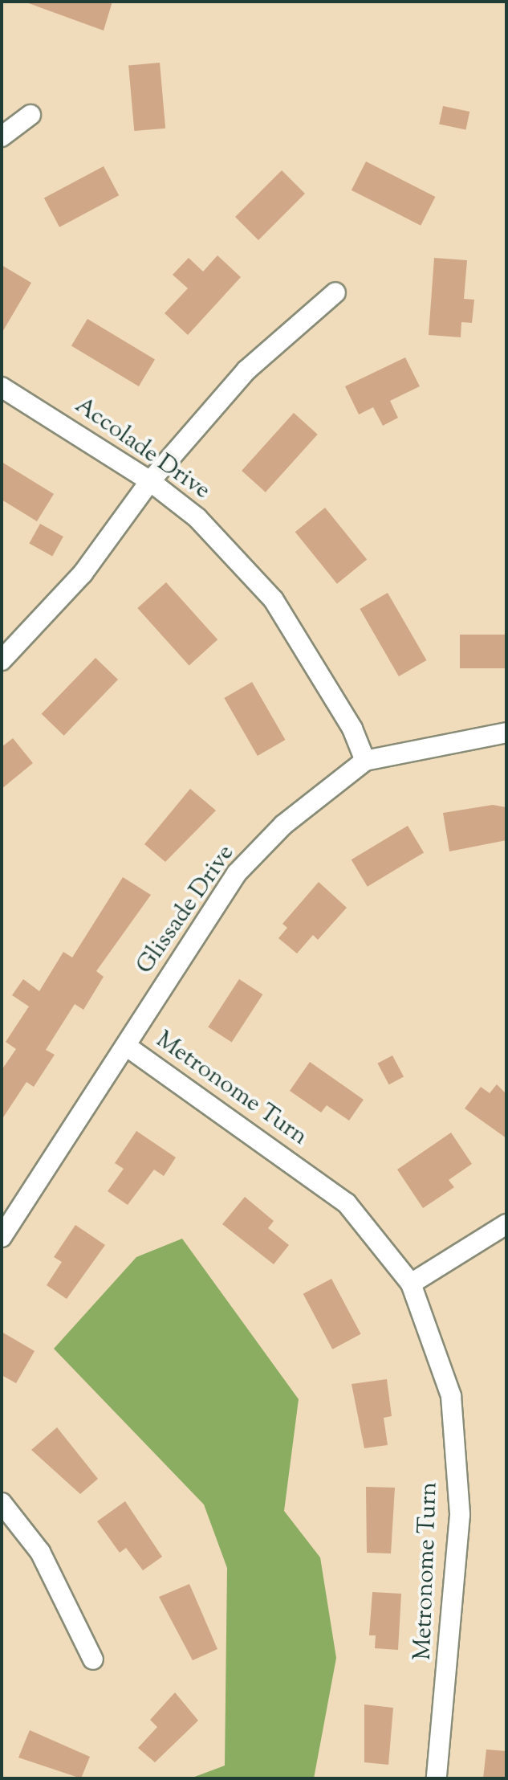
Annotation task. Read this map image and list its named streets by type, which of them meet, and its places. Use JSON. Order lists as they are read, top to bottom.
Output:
{
  "streets": {
    "street": ["Accolade Drive", "Glissade Drive", "Metronome Turn"]
  },
  "crossings": [
    ["Accolade Drive", "Glissade Drive"],
    ["Glissade Drive", "Metronome Turn"]
  ]
}
